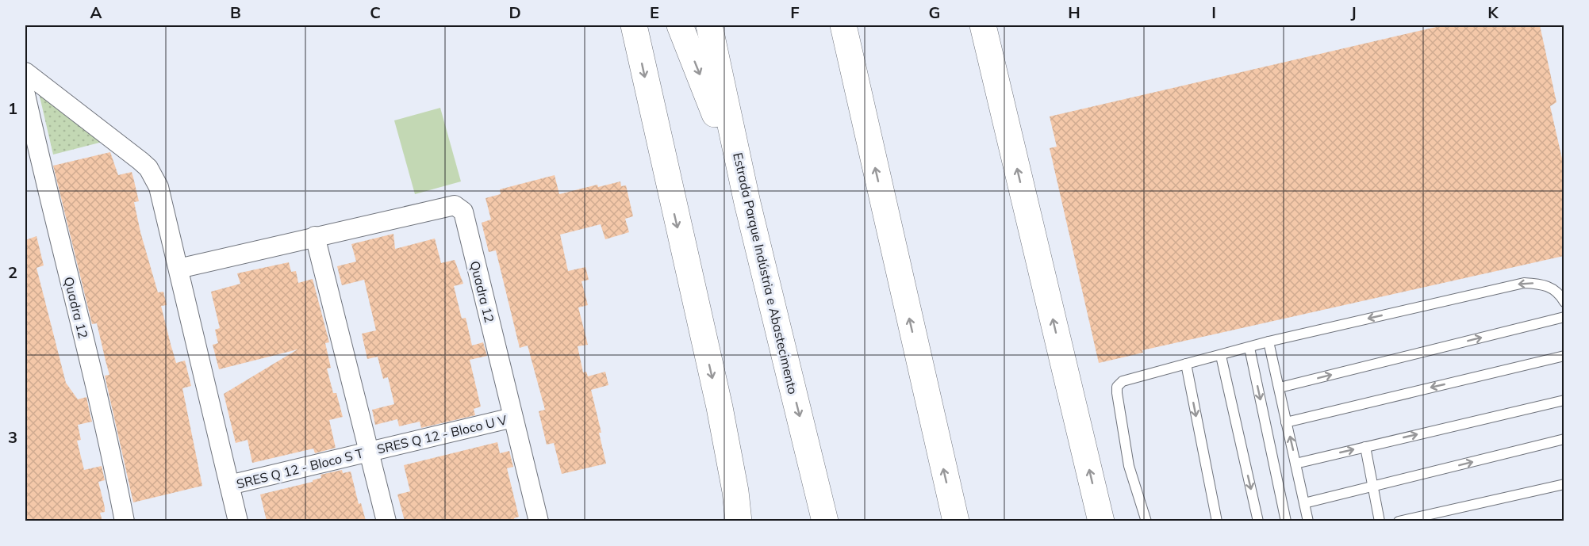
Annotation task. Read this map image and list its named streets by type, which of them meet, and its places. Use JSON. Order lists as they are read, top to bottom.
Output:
{
  "streets": {
    "highway": ["Estrada Parque Indústria e Abastecimento"],
    "street": ["Quadra 12", "SRES Q 12 - Bloco U V", "SRES Q 12 - Bloco S T"]
  },
  "crossings": [
    ["Quadra 12", "SRES Q 12 - Bloco U V"],
    ["SRES Q 12 - Bloco U V", "SRES Q 12 - Bloco S T"]
  ],
  "grid": {
    "columns": [
      "A",
      "B",
      "C",
      "D",
      "E",
      "F",
      "G",
      "H",
      "I",
      "J",
      "K"
    ],
    "rows": ["1", "2", "3"]
  }
}
